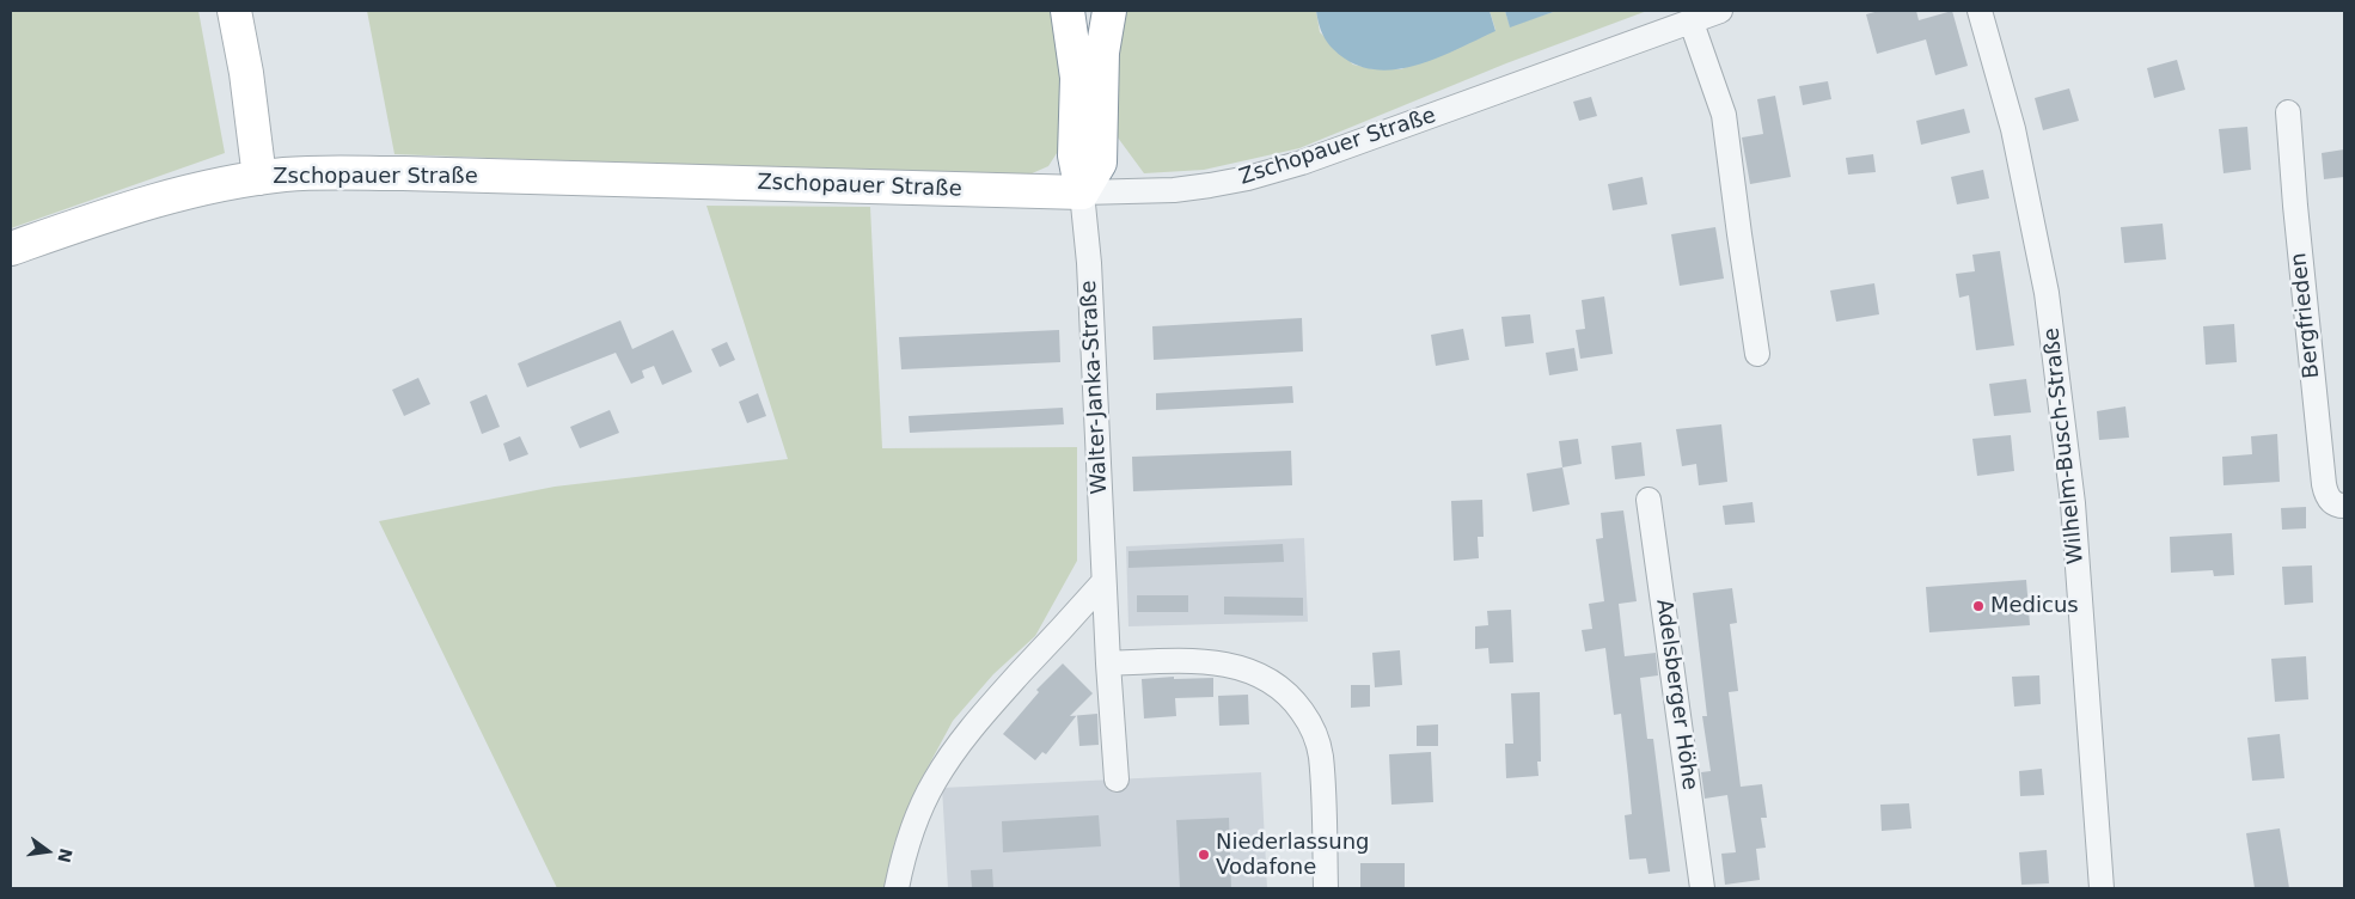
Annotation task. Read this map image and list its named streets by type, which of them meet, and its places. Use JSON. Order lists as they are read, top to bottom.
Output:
{
  "streets": {
    "main road": ["Zschopauer Straße"],
    "street": [
      "Bergfrieden",
      "Walter-Janka-Straße",
      "Wilhelm-Busch-Straße",
      "Adelsberger Höhe"
    ]
  },
  "crossings": [
    ["Zschopauer Straße", "Walter-Janka-Straße"]
  ],
  "places": ["Medicus", "Niederlassung Vodafone"],
  "north": "right"
}
